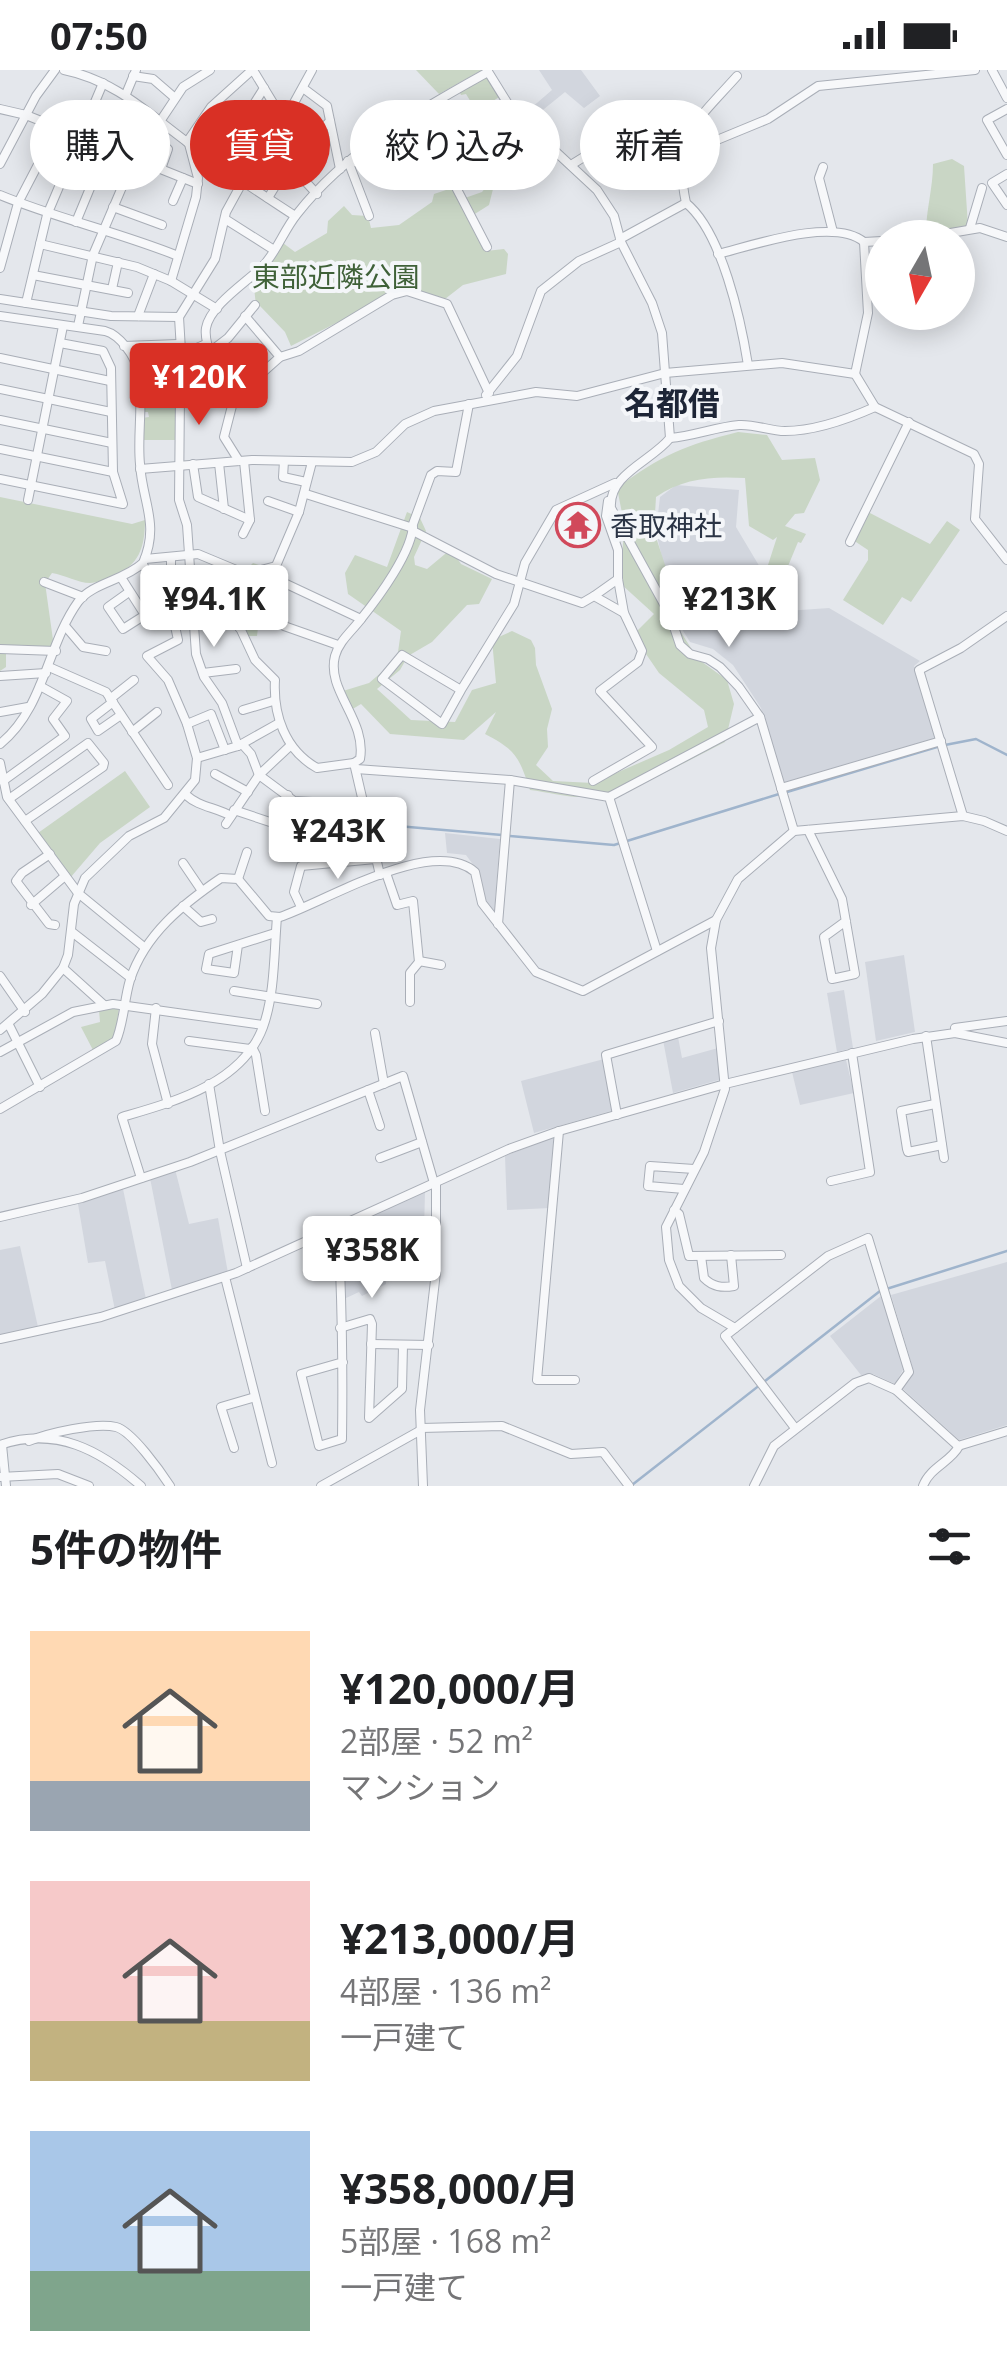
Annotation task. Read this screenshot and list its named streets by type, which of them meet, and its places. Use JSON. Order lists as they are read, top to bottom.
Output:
{
  "districts": ["名都借"],
  "parks": ["東部近隣公園"],
  "places": {
    "temple": ["香取神社"]
  },
  "north": "bottom",
  "page": {
    "status": "07:50",
    "chip": [
      "購入",
      "賃貸",
      "絞り込み",
      "新着"
    ],
    "price": [
      "¥120K",
      "¥94.1K",
      "¥213K",
      "¥243K",
      "¥358K"
    ],
    "heading": "5件の物件",
    "list": [
      {
        "name": "¥120,000/月",
        "note": "2部屋 · 52 m² · マンション"
      },
      {
        "name": "¥213,000/月",
        "note": "4部屋 · 136 m² · 一戸建て"
      },
      {
        "name": "¥358,000/月",
        "note": "5部屋 · 168 m² · 一戸建て"
      }
    ]
  }
}
